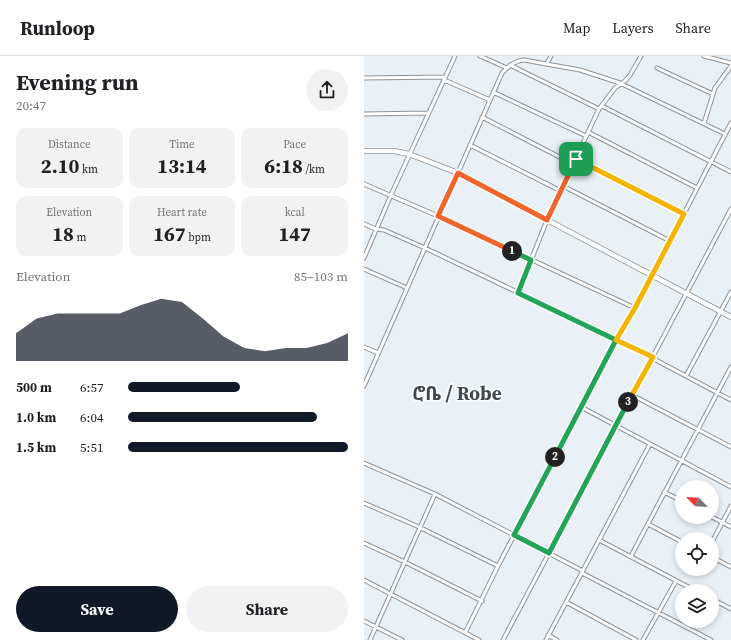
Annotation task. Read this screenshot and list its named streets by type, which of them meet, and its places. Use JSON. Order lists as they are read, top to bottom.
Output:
{
  "districts": ["ሮቤ / Robe"],
  "north": "top left",
  "page": {
    "header": "Runloop",
    "nav": ["Map", "Layers", "Share"],
    "heading": ["Evening run", "20:47"],
    "stats": [
      ["Distance", "2.10 km"],
      ["Time", "13:14"],
      ["Pace", "6:18 /km"],
      ["Elevation", "18 m"],
      ["Heart rate", "167 bpm"],
      ["kcal", "147"]
    ],
    "pins": ["1", "3", "2"],
    "chart": ["Elevation", "85–103 m"],
    "list": [
      {
        "name": "500 m",
        "note": "6:57"
      },
      {
        "name": "1.0 km",
        "note": "6:04"
      },
      {
        "name": "1.5 km",
        "note": "5:51"
      }
    ],
    "buttons": ["Save", "Share"]
  }
}
